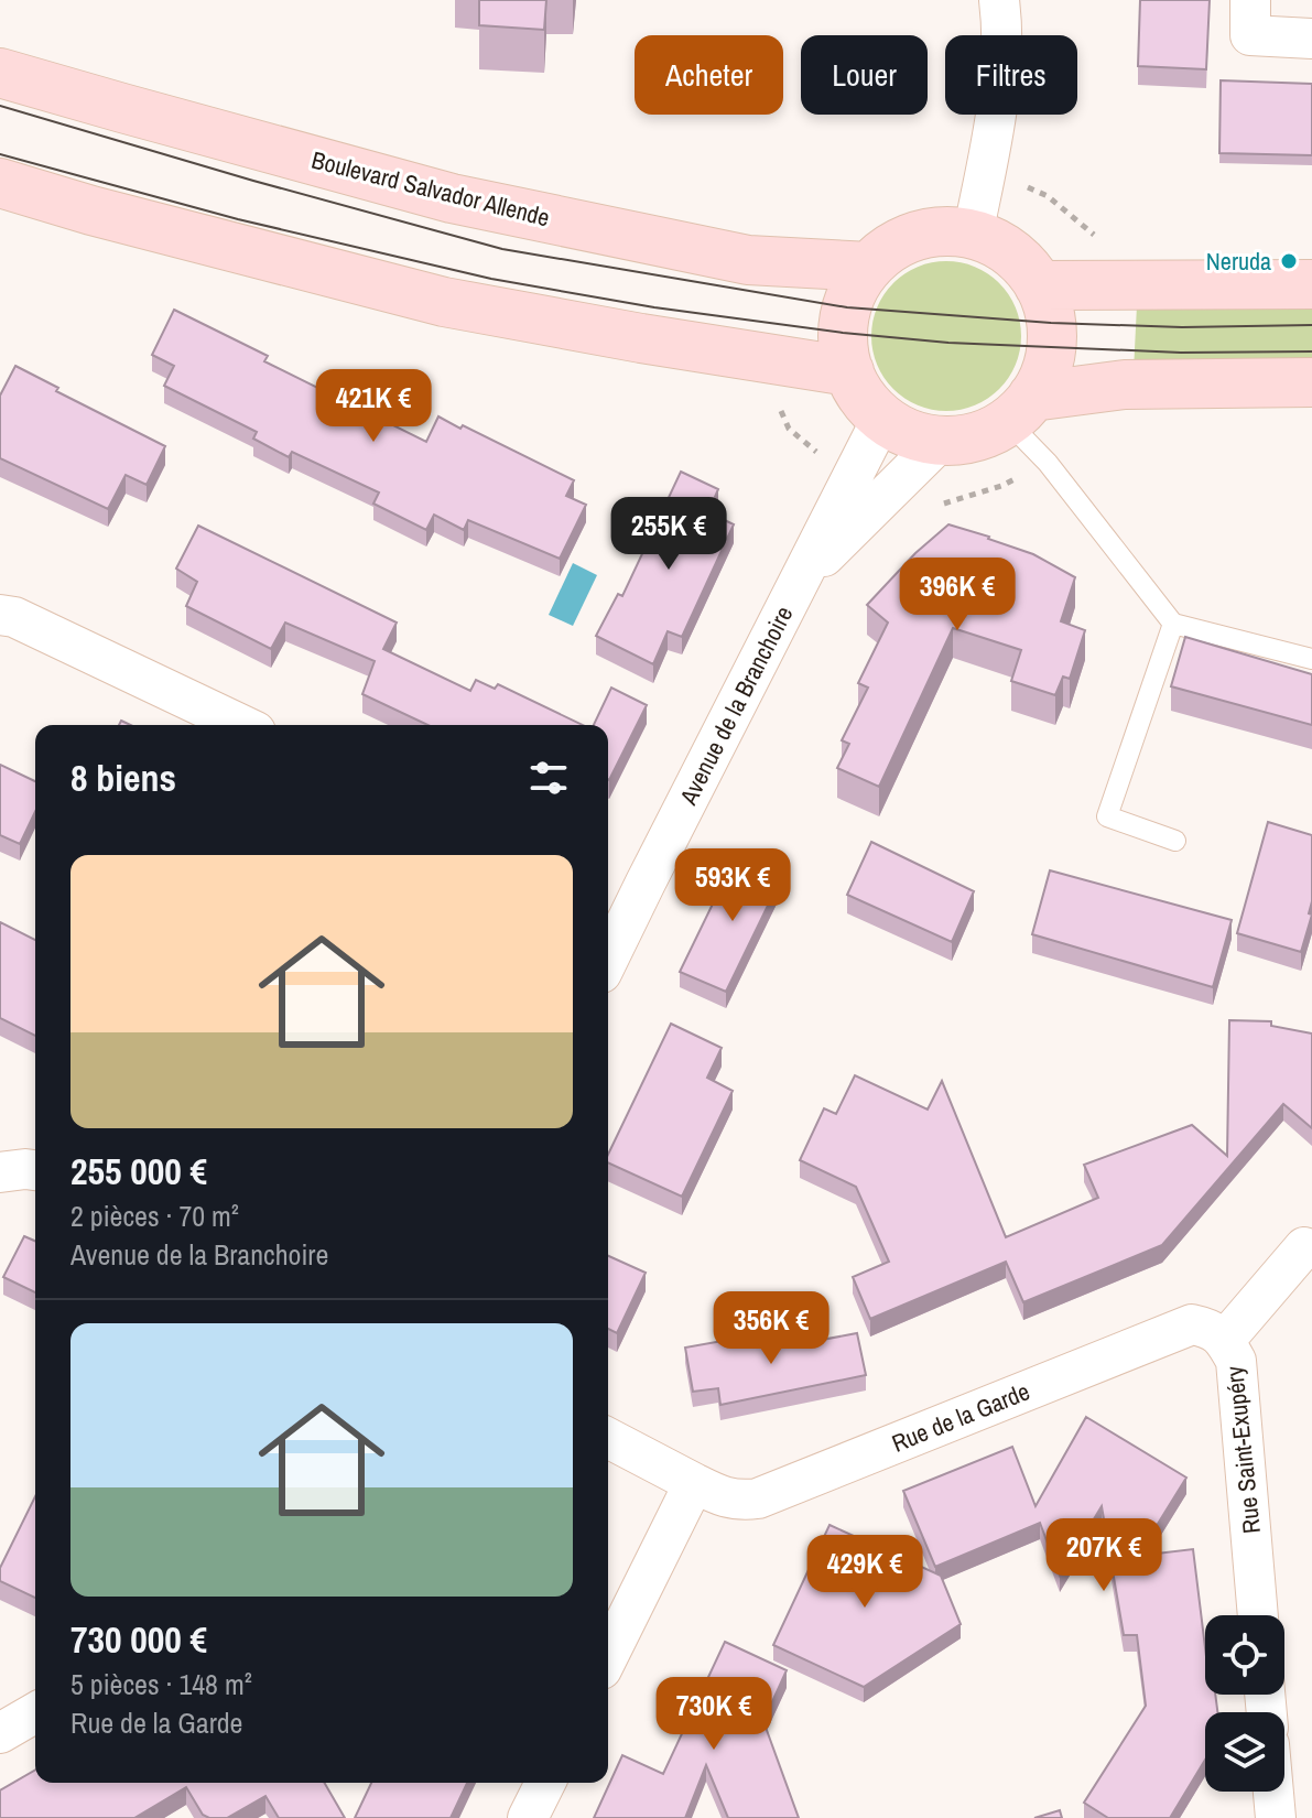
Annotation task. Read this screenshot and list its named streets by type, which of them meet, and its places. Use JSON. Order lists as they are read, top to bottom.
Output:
{
  "streets": {
    "street": [
      "Boulevard Salvador Allende",
      "Avenue de la Branchoire",
      "Rue de la Garde",
      "Rue Saint-Exupéry"
    ]
  },
  "crossings": [
    ["Boulevard Salvador Allende", "Avenue de la Branchoire"],
    ["Rue de la Garde", "Rue Saint-Exupéry"]
  ],
  "places": ["Neruda"],
  "page": {
    "chip": ["Acheter", "Louer", "Filtres"],
    "price": [
      "421K €",
      "255K €",
      "396K €",
      "593K €",
      "356K €",
      "207K €",
      "429K €",
      "730K €"
    ],
    "heading": "8 biens",
    "list": [
      {
        "name": "255 000 €",
        "note": "2 pièces · 70 m² · Avenue de la Branchoire"
      },
      {
        "name": "730 000 €",
        "note": "5 pièces · 148 m² · Rue de la Garde"
      }
    ]
  }
}
